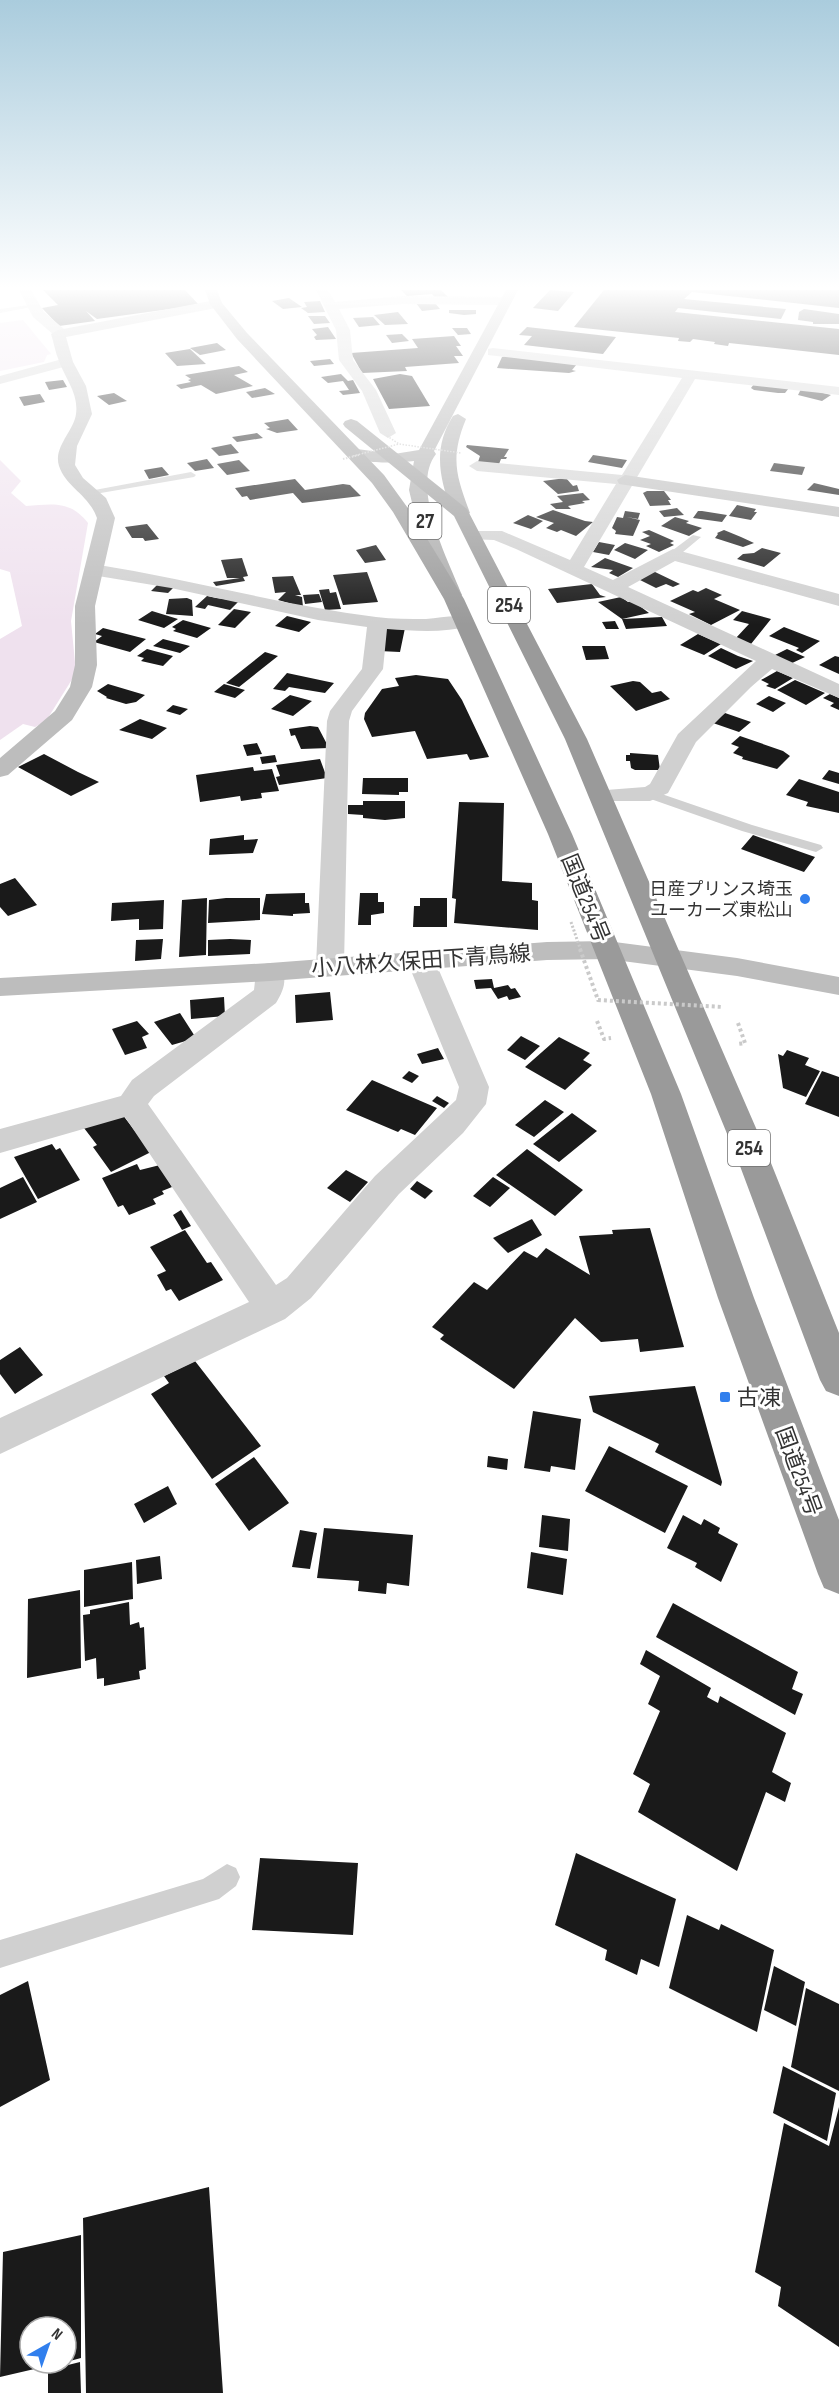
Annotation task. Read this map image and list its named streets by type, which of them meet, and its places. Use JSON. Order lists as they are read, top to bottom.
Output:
{
  "streets": {
    "highway": ["254", "国道254号"],
    "main road": ["27"],
    "street": ["小八林久保田下青鳥線"]
  },
  "crossings": [
    ["27", "254"],
    ["27", "国道254号"],
    ["254", "小八林久保田下青鳥線"],
    ["国道254号", "小八林久保田下青鳥線"]
  ],
  "places": {
    "other": ["日産プリンス埼玉 ユーカーズ東松山"],
    "transit": ["古凍"]
  },
  "north": "top right"
}
